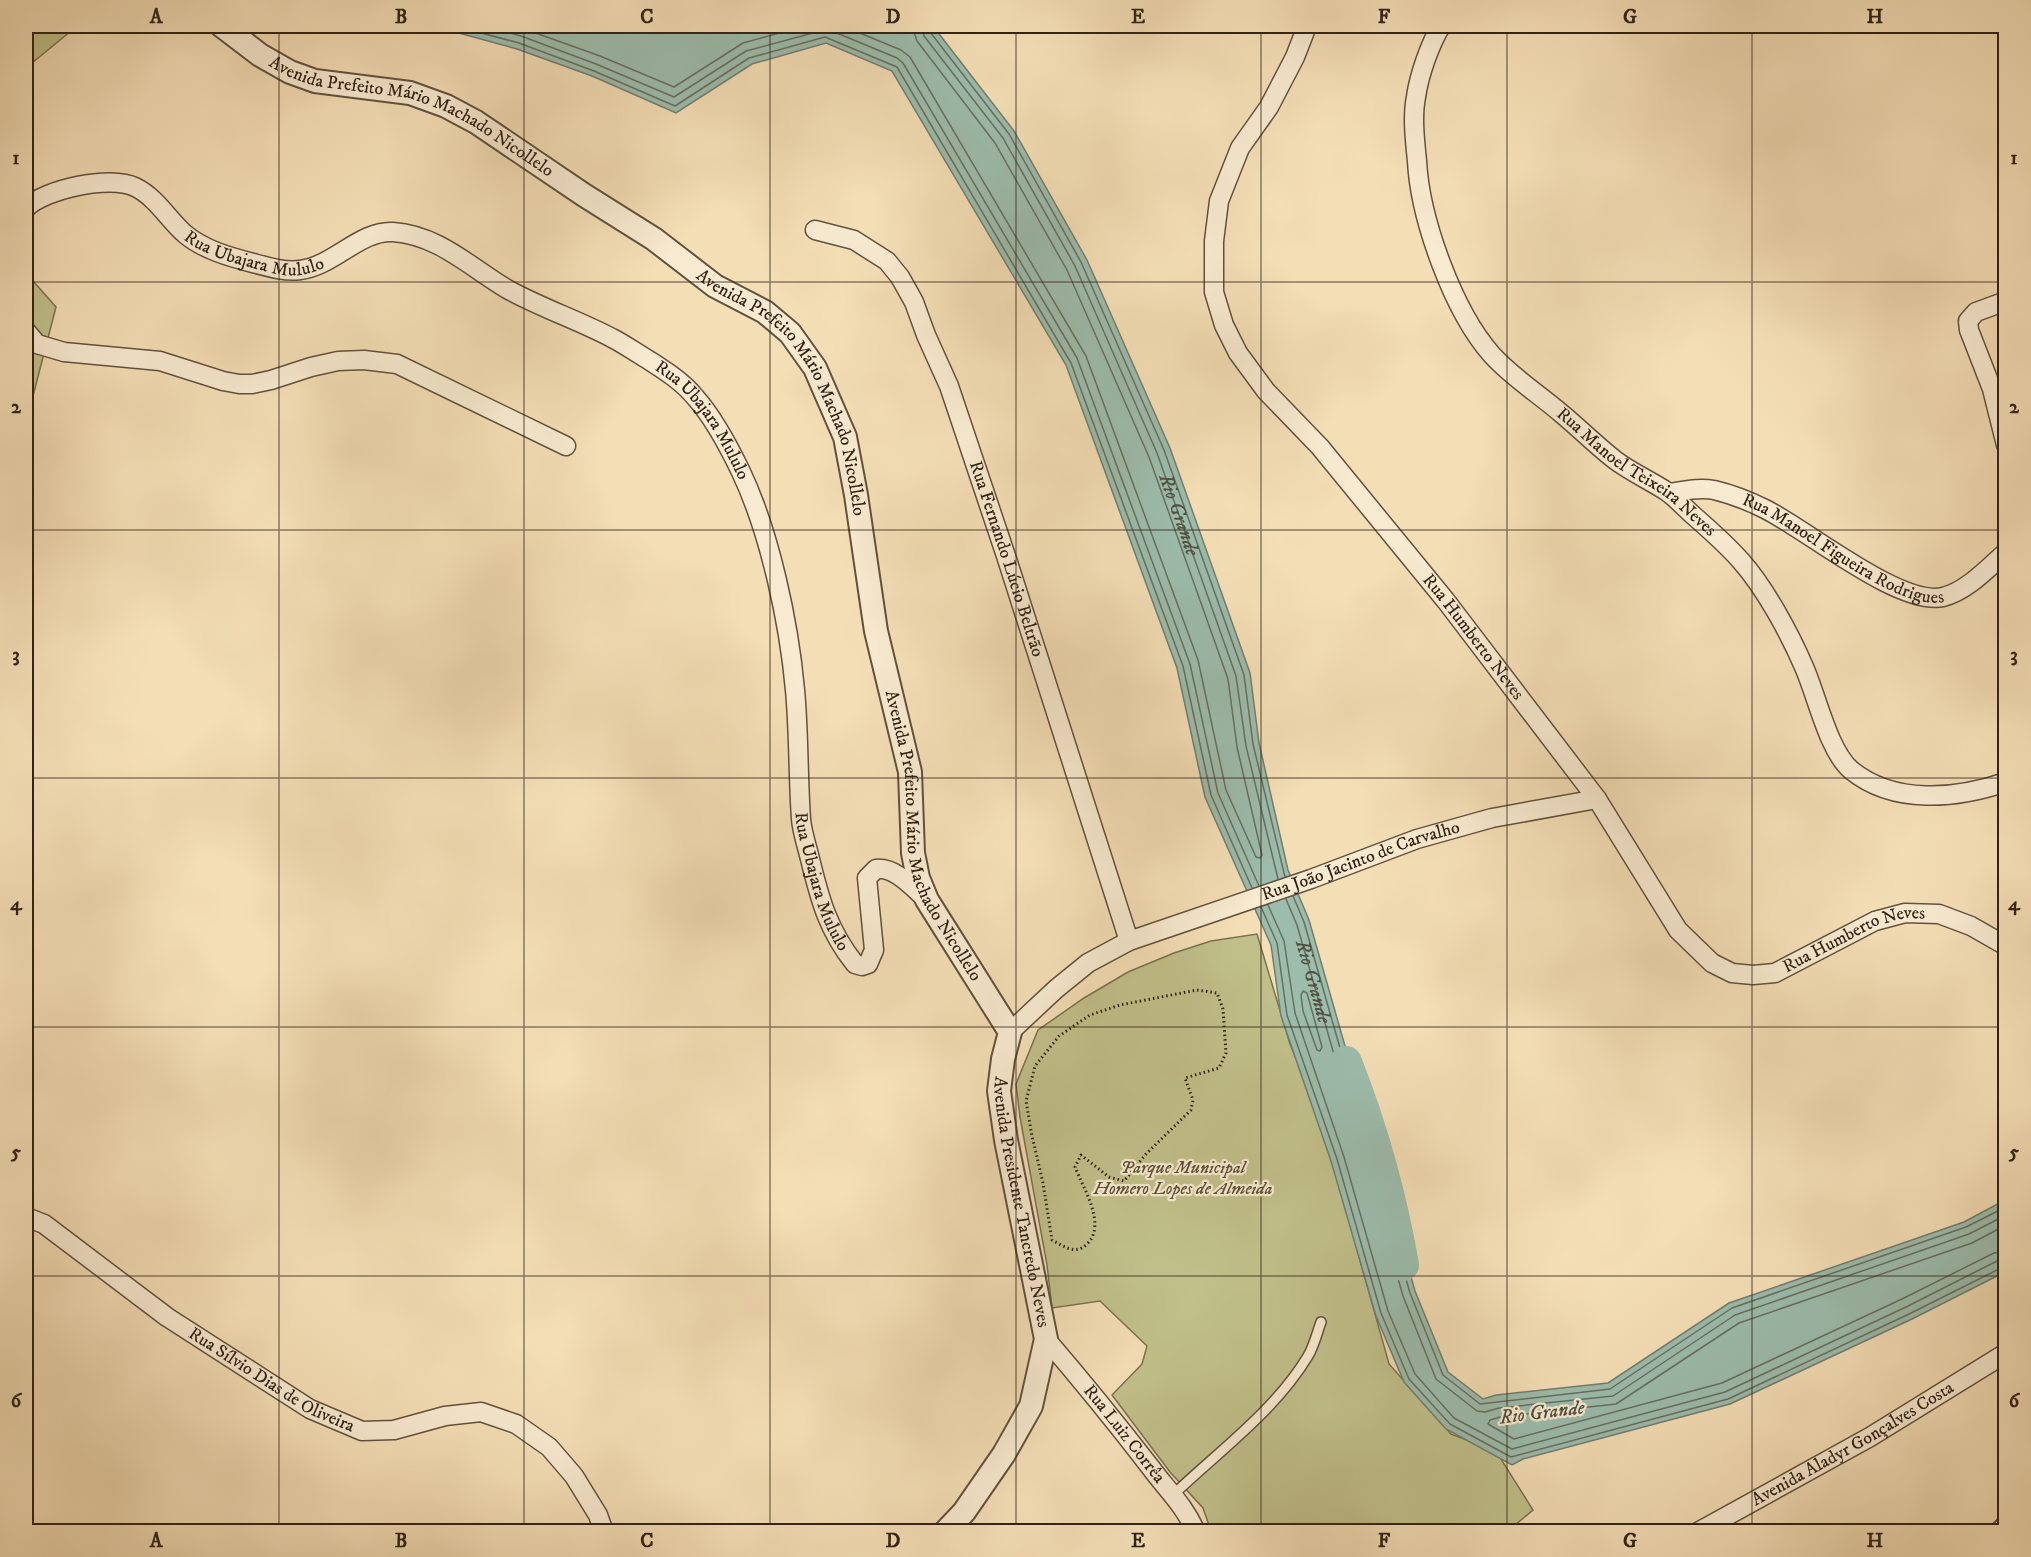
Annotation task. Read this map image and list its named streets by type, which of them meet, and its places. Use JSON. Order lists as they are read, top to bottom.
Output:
{
  "streets": {
    "street": [
      "Avenida Prefeito Mário Machado Nicollelo",
      "Rua Ubajara Mululo",
      "Rua Manoel Teixeira Neves",
      "Rua Manoel Figueira Rodrigues",
      "Rua Fernando Lúcio Beltrão",
      "Rua Humberto Neves",
      "Rua João Jacinto de Carvalho",
      "Avenida Presidente Tancredo Neves",
      "Rua Sílvio Dias de Oliveira",
      "Rua Luiz Corrêa",
      "Avenida Aladyr Gonçalves Costa"
    ]
  },
  "crossings": [
    ["Avenida Prefeito Mário Machado Nicollelo", "Rua Ubajara Mululo"],
    ["Avenida Prefeito Mário Machado Nicollelo", "Avenida Presidente Tancredo Neves"],
    ["Rua Manoel Teixeira Neves", "Rua Manoel Figueira Rodrigues"],
    ["Rua Fernando Lúcio Beltrão", "Rua João Jacinto de Carvalho"],
    ["Rua Humberto Neves", "Rua João Jacinto de Carvalho"],
    ["Avenida Presidente Tancredo Neves", "Rua Luiz Corrêa"]
  ],
  "water": ["Rio Grande"],
  "parks": ["Parque Municipal Homero Lopes de Almeida"],
  "grid": {
    "columns": [
      "A",
      "B",
      "C",
      "D",
      "E",
      "F",
      "G",
      "H"
    ],
    "rows": [
      "1",
      "2",
      "3",
      "4",
      "5",
      "6"
    ]
  }
}
